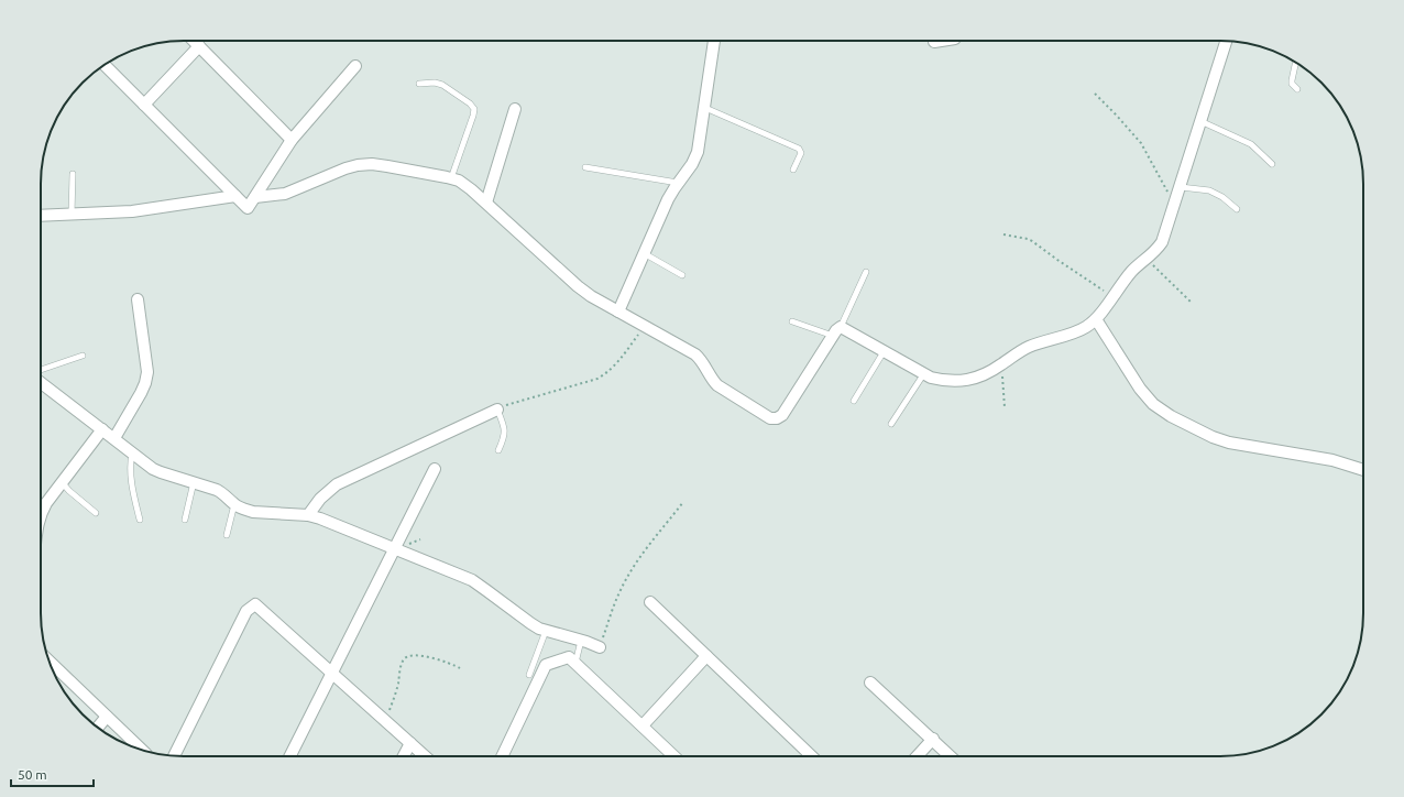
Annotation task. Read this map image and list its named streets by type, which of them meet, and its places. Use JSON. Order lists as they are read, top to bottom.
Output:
{
  "scale_bar": "50 m"
}
